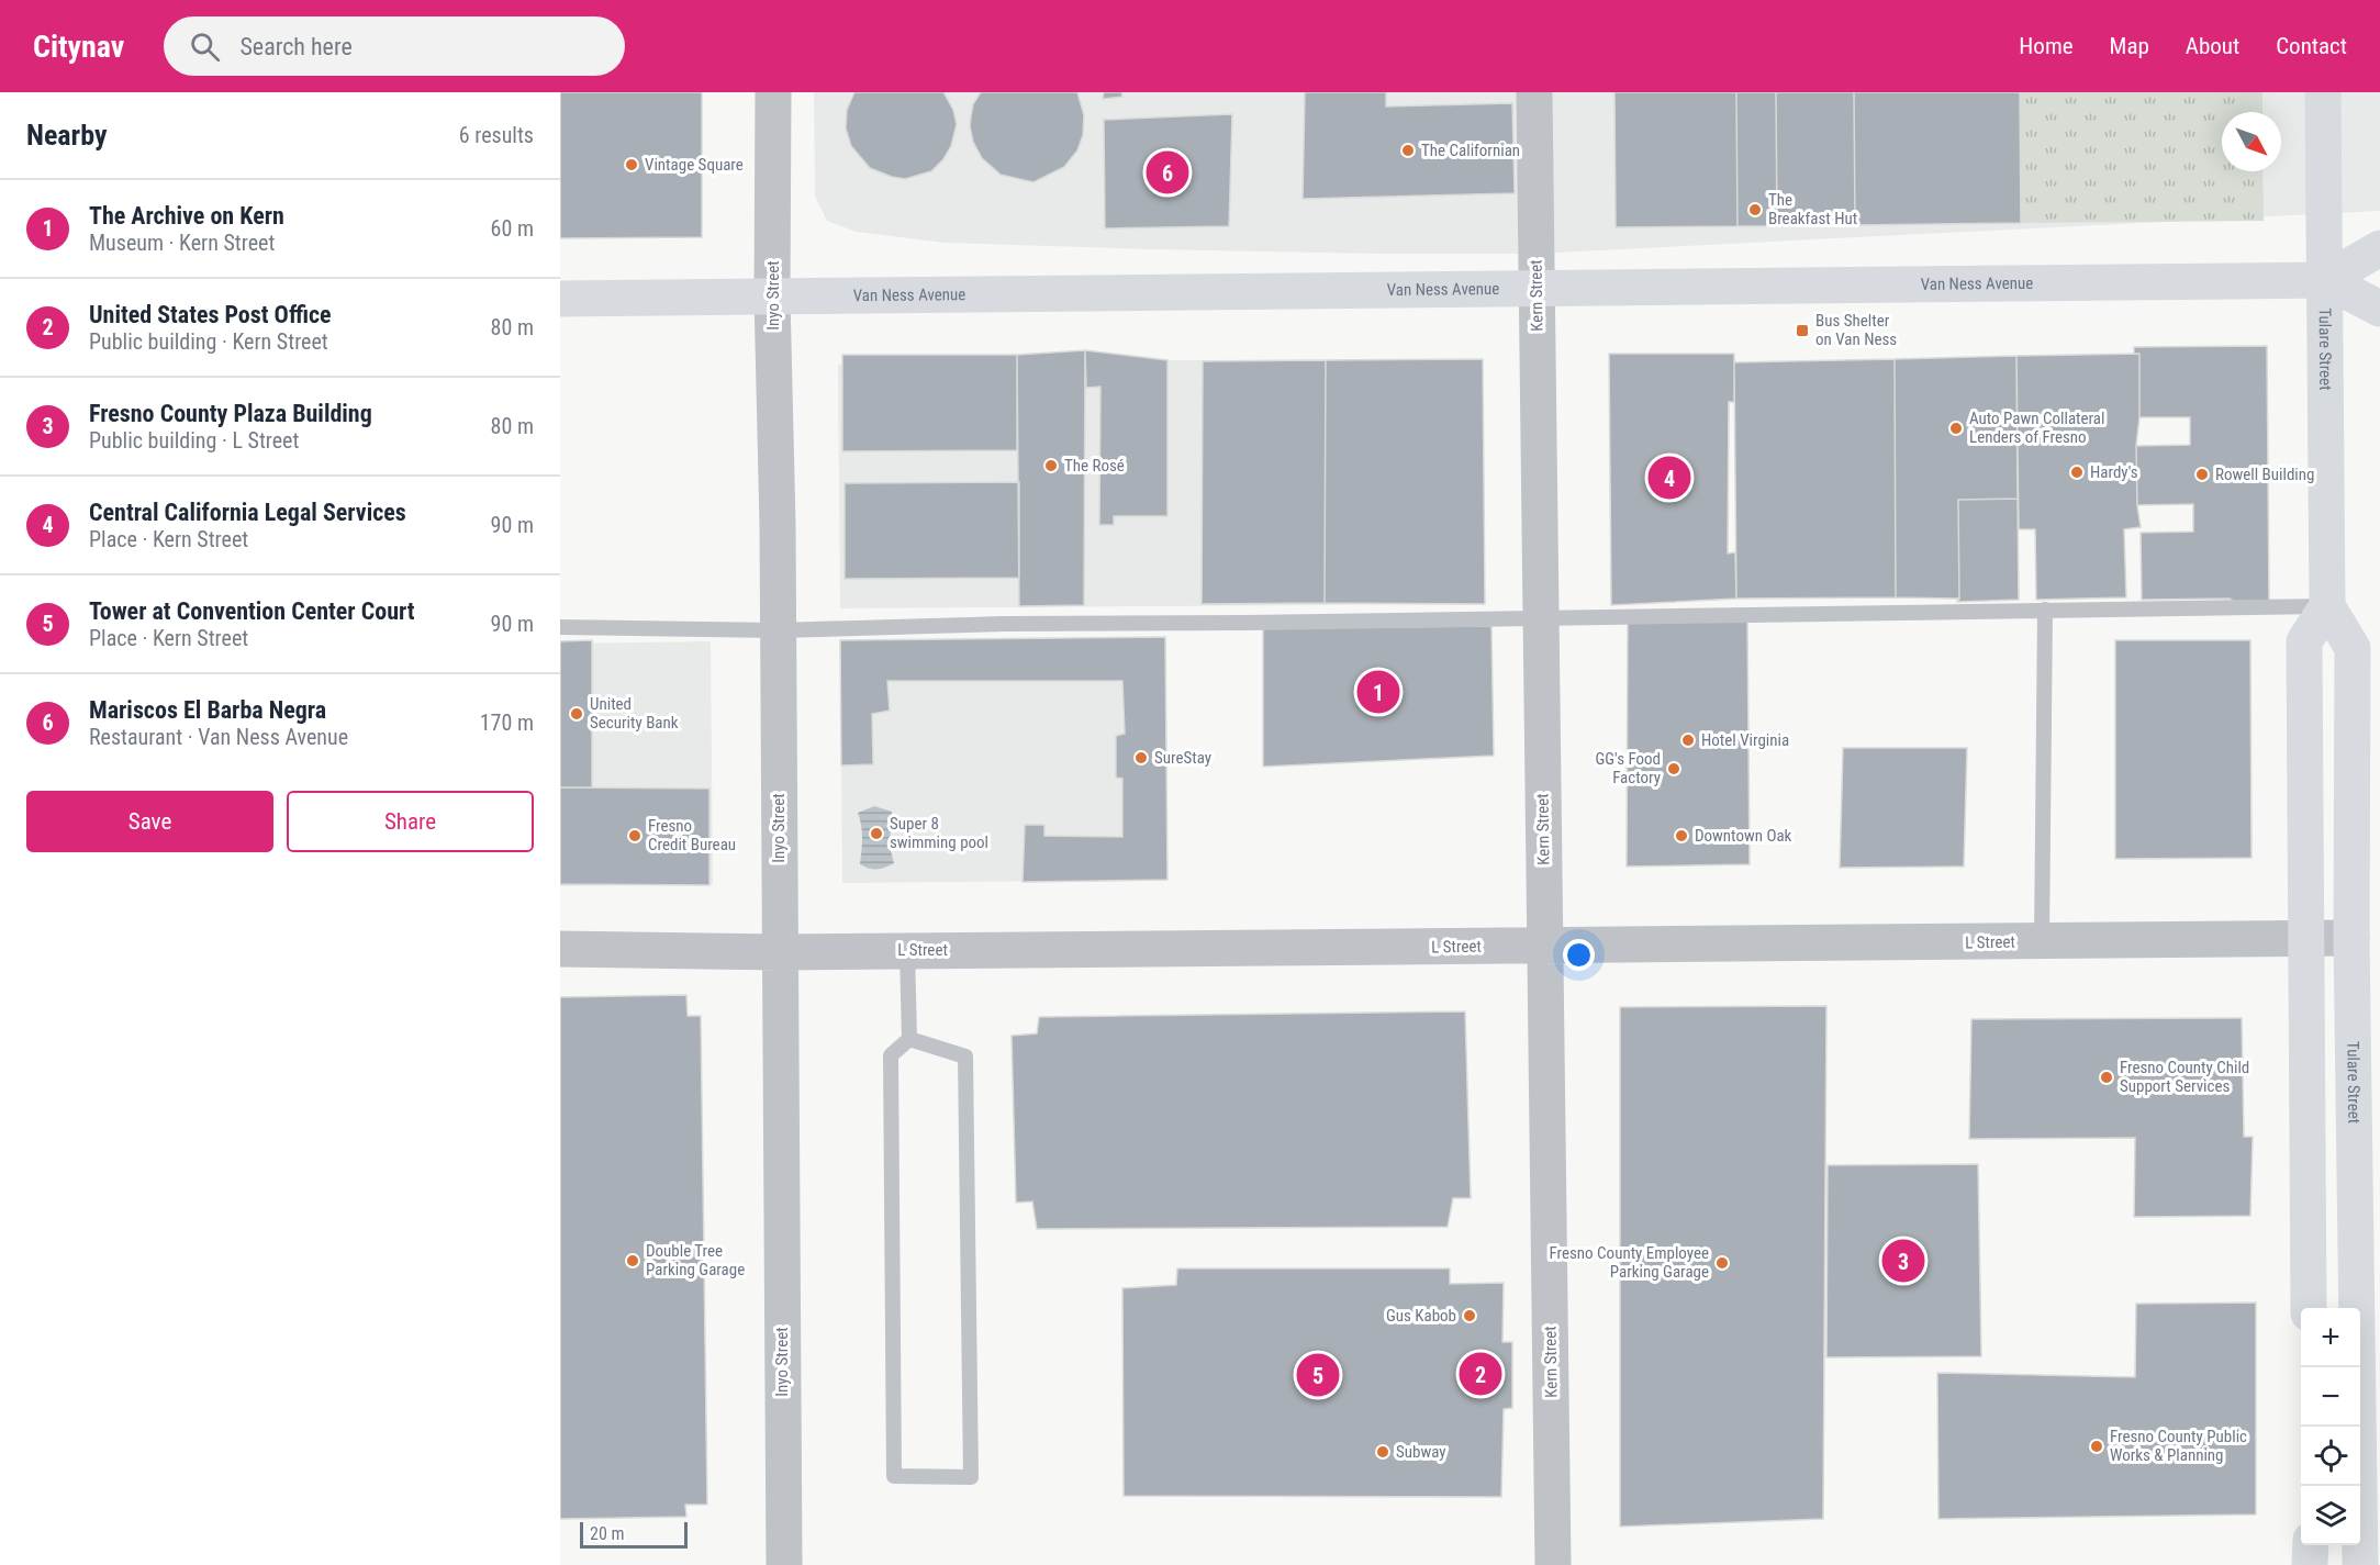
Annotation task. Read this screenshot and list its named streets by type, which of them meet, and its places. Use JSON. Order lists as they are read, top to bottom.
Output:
{
  "streets": {
    "main road": ["Van Ness Avenue", "Tulare Street"],
    "street": ["Inyo Street", "Kern Street", "L Street"]
  },
  "crossings": [
    ["Van Ness Avenue", "Inyo Street"],
    ["Van Ness Avenue", "Kern Street"],
    ["Van Ness Avenue", "Tulare Street"],
    ["Inyo Street", "L Street"],
    ["Kern Street", "L Street"],
    ["Tulare Street", "L Street"]
  ],
  "places": {
    "other": [
      "The Californian",
      "Vintage Square",
      "The Breakfast Hut",
      "Auto Pawn Collateral Lenders of Fresno",
      "The Rosé",
      "Hardy's",
      "Rowell Building",
      "United Security Bank",
      "Hotel Virginia",
      "SureStay",
      "GG's Food Factory",
      "Super 8 swimming pool",
      "Fresno Credit Bureau",
      "Downtown Oak",
      "Fresno County Child Support Services",
      "Double Tree Parking Garage",
      "Fresno County Employee Parking Garage",
      "Gus Kabob",
      "Fresno County Public Works & Planning",
      "Subway"
    ],
    "transit": ["Bus Shelter on Van Ness"]
  },
  "scale_bar": "20 m",
  "north": "bottom right",
  "page": {
    "header": "Citynav",
    "search": "Search here",
    "nav": [
      "Home",
      "Map",
      "About",
      "Contact"
    ],
    "heading": ["Nearby", "6 results"],
    "pins": [
      "6",
      "4",
      "1",
      "3",
      "2",
      "5"
    ],
    "list": [
      {
        "mark": "1",
        "name": "The Archive on Kern",
        "note": "Museum · Kern Street",
        "value": "60 m"
      },
      {
        "mark": "2",
        "name": "United States Post Office",
        "note": "Public building · Kern Street",
        "value": "80 m"
      },
      {
        "mark": "3",
        "name": "Fresno County Plaza Building",
        "note": "Public building · L Street",
        "value": "80 m"
      },
      {
        "mark": "4",
        "name": "Central California Legal Services",
        "note": "Place · Kern Street",
        "value": "90 m"
      },
      {
        "mark": "5",
        "name": "Tower at Convention Center Court",
        "note": "Place · Kern Street",
        "value": "90 m"
      },
      {
        "mark": "6",
        "name": "Mariscos El Barba Negra",
        "note": "Restaurant · Van Ness Avenue",
        "value": "170 m"
      }
    ],
    "buttons": ["Save", "Share"],
    "map_buttons": ["+", "−"],
    "scale": "20 m"
  }
}
